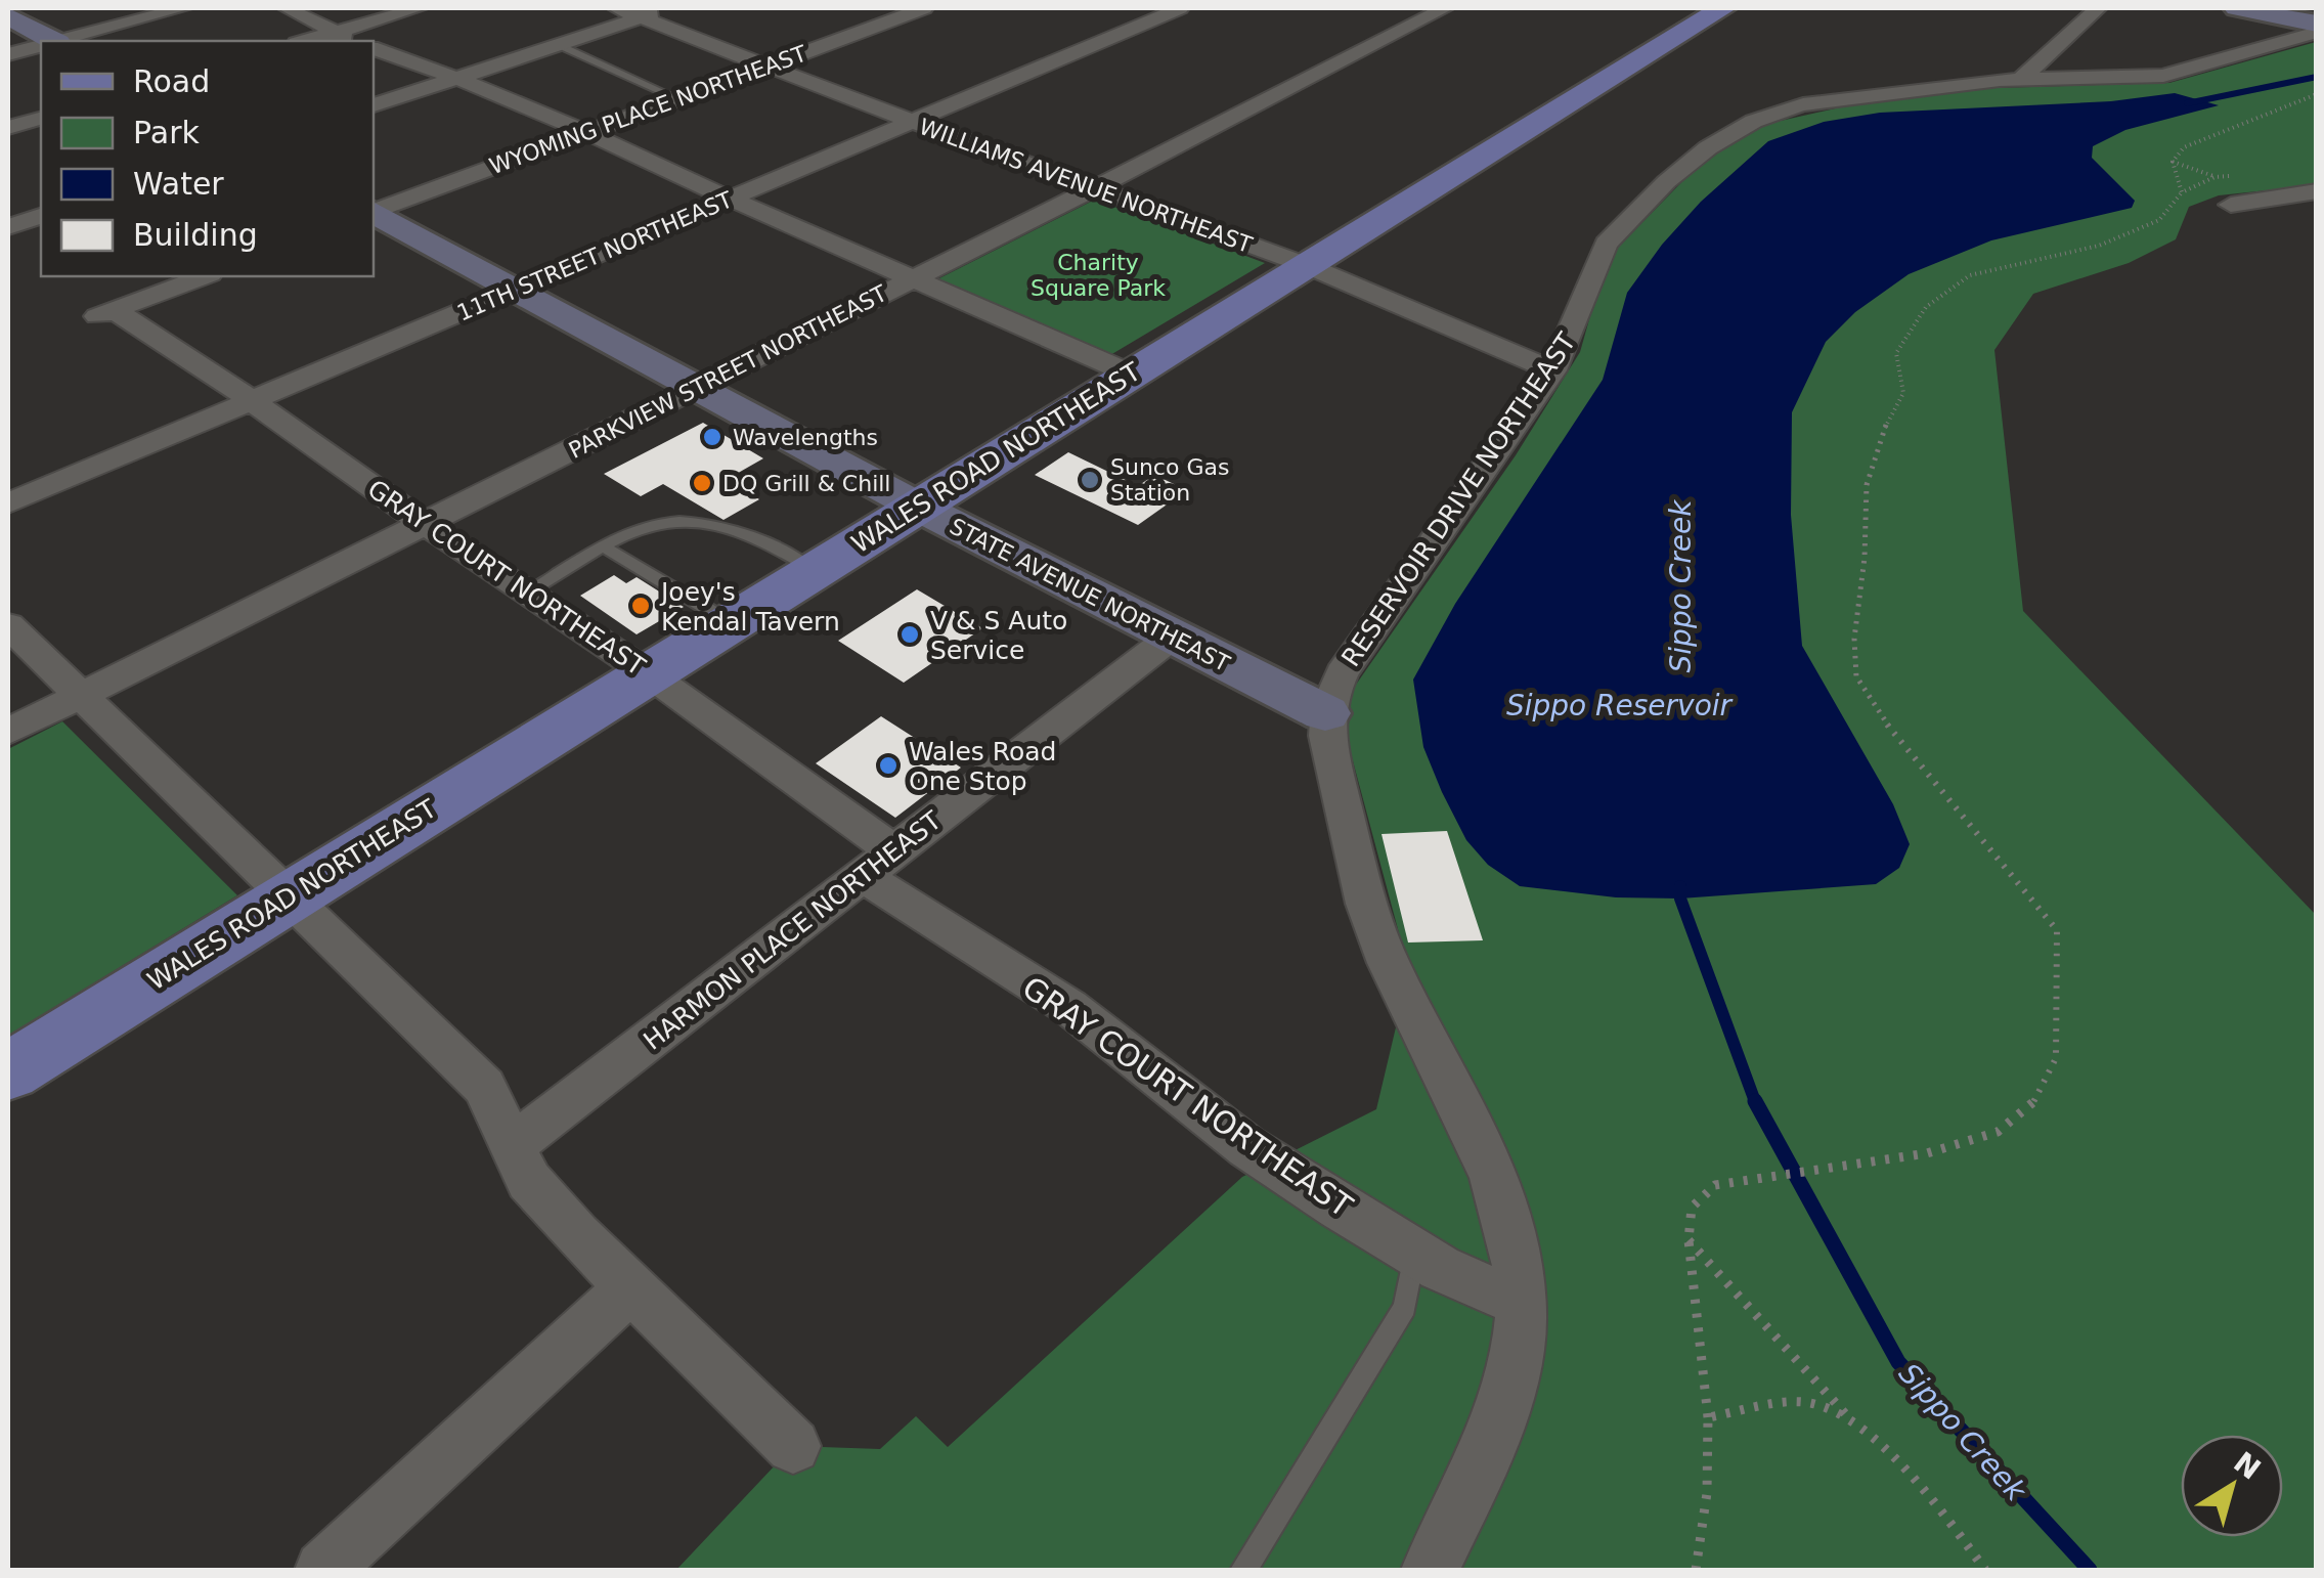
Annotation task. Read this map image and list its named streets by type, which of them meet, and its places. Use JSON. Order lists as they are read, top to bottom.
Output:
{
  "streets": {
    "main road": ["WALES ROAD NORTHEAST"],
    "street": [
      "WYOMING PLACE NORTHEAST",
      "WILLIAMS AVENUE NORTHEAST",
      "11TH STREET NORTHEAST",
      "PARKVIEW STREET NORTHEAST",
      "RESERVOIR DRIVE NORTHEAST",
      "GRAY COURT NORTHEAST",
      "STATE AVENUE NORTHEAST",
      "HARMON PLACE NORTHEAST"
    ]
  },
  "crossings": [
    ["WYOMING PLACE NORTHEAST", "WILLIAMS AVENUE NORTHEAST"],
    ["WILLIAMS AVENUE NORTHEAST", "11TH STREET NORTHEAST"],
    ["WILLIAMS AVENUE NORTHEAST", "PARKVIEW STREET NORTHEAST"],
    ["WILLIAMS AVENUE NORTHEAST", "WALES ROAD NORTHEAST"],
    ["WILLIAMS AVENUE NORTHEAST", "RESERVOIR DRIVE NORTHEAST"],
    ["11TH STREET NORTHEAST", "GRAY COURT NORTHEAST"],
    ["11TH STREET NORTHEAST", "STATE AVENUE NORTHEAST"],
    ["PARKVIEW STREET NORTHEAST", "GRAY COURT NORTHEAST"],
    ["PARKVIEW STREET NORTHEAST", "STATE AVENUE NORTHEAST"],
    ["WALES ROAD NORTHEAST", "GRAY COURT NORTHEAST"],
    ["WALES ROAD NORTHEAST", "STATE AVENUE NORTHEAST"],
    ["RESERVOIR DRIVE NORTHEAST", "STATE AVENUE NORTHEAST"],
    ["GRAY COURT NORTHEAST", "HARMON PLACE NORTHEAST"],
    ["STATE AVENUE NORTHEAST", "HARMON PLACE NORTHEAST"]
  ],
  "water": ["Sippo Creek", "Sippo Reservoir"],
  "parks": ["Charity Square Park"],
  "places": [
    "Wavelengths",
    "Sunco Gas Station",
    "DQ Grill & Chill",
    "Joey's Kendal Tavern",
    "V & S Auto Service",
    "Wales Road One Stop"
  ],
  "legend": [
    "Road",
    "Park",
    "Water",
    "Building"
  ],
  "north": "top right"
}
